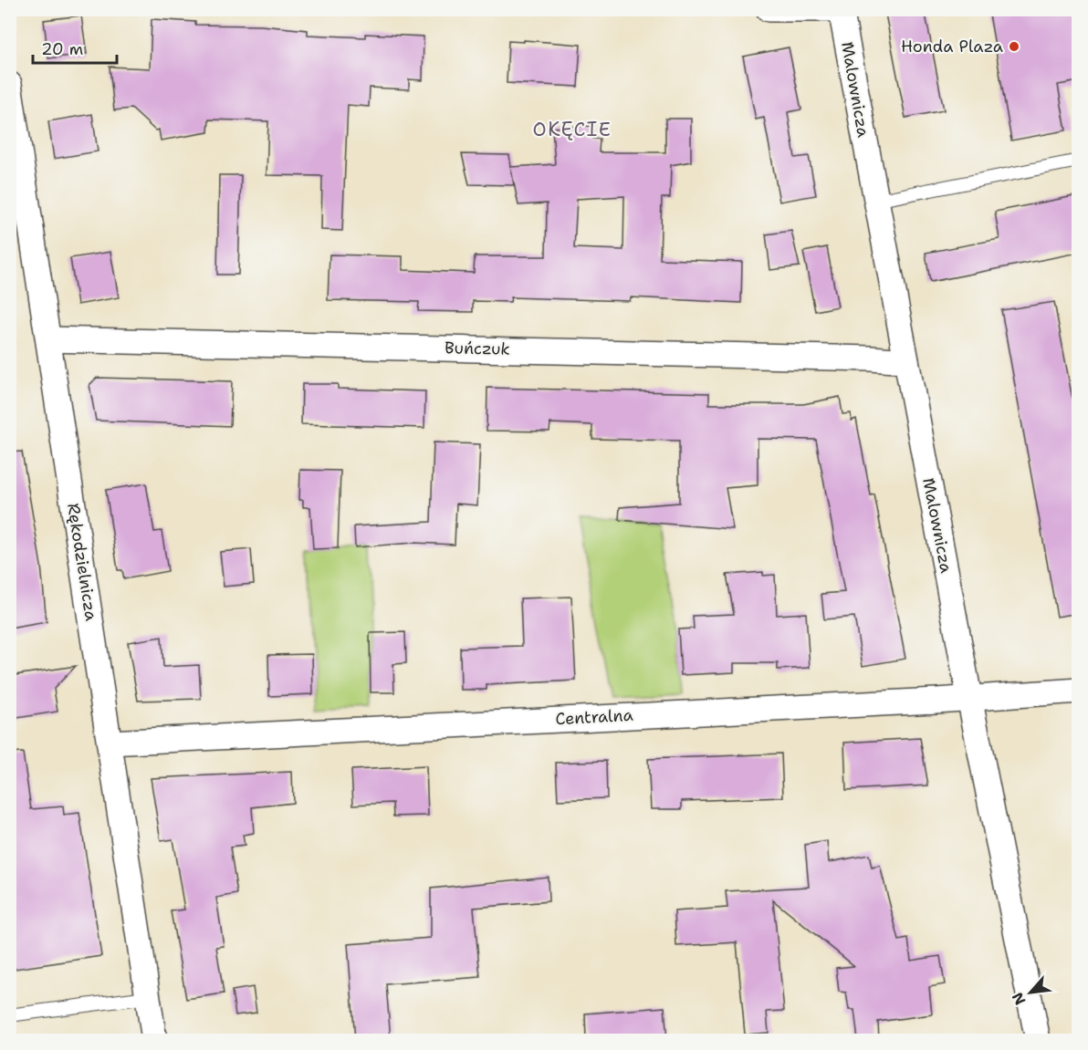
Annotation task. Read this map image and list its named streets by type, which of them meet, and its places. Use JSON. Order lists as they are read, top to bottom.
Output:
{
  "streets": {
    "street": [
      "Malownicza",
      "Buńczuk",
      "Rękodzielnicza",
      "Centralna"
    ]
  },
  "crossings": [
    ["Malownicza", "Buńczuk"],
    ["Malownicza", "Centralna"],
    ["Buńczuk", "Rękodzielnicza"],
    ["Rękodzielnicza", "Centralna"]
  ],
  "districts": ["OKĘCIE"],
  "places": ["Honda Plaza"],
  "scale_bar": "20 m",
  "north": "bottom left"
}
